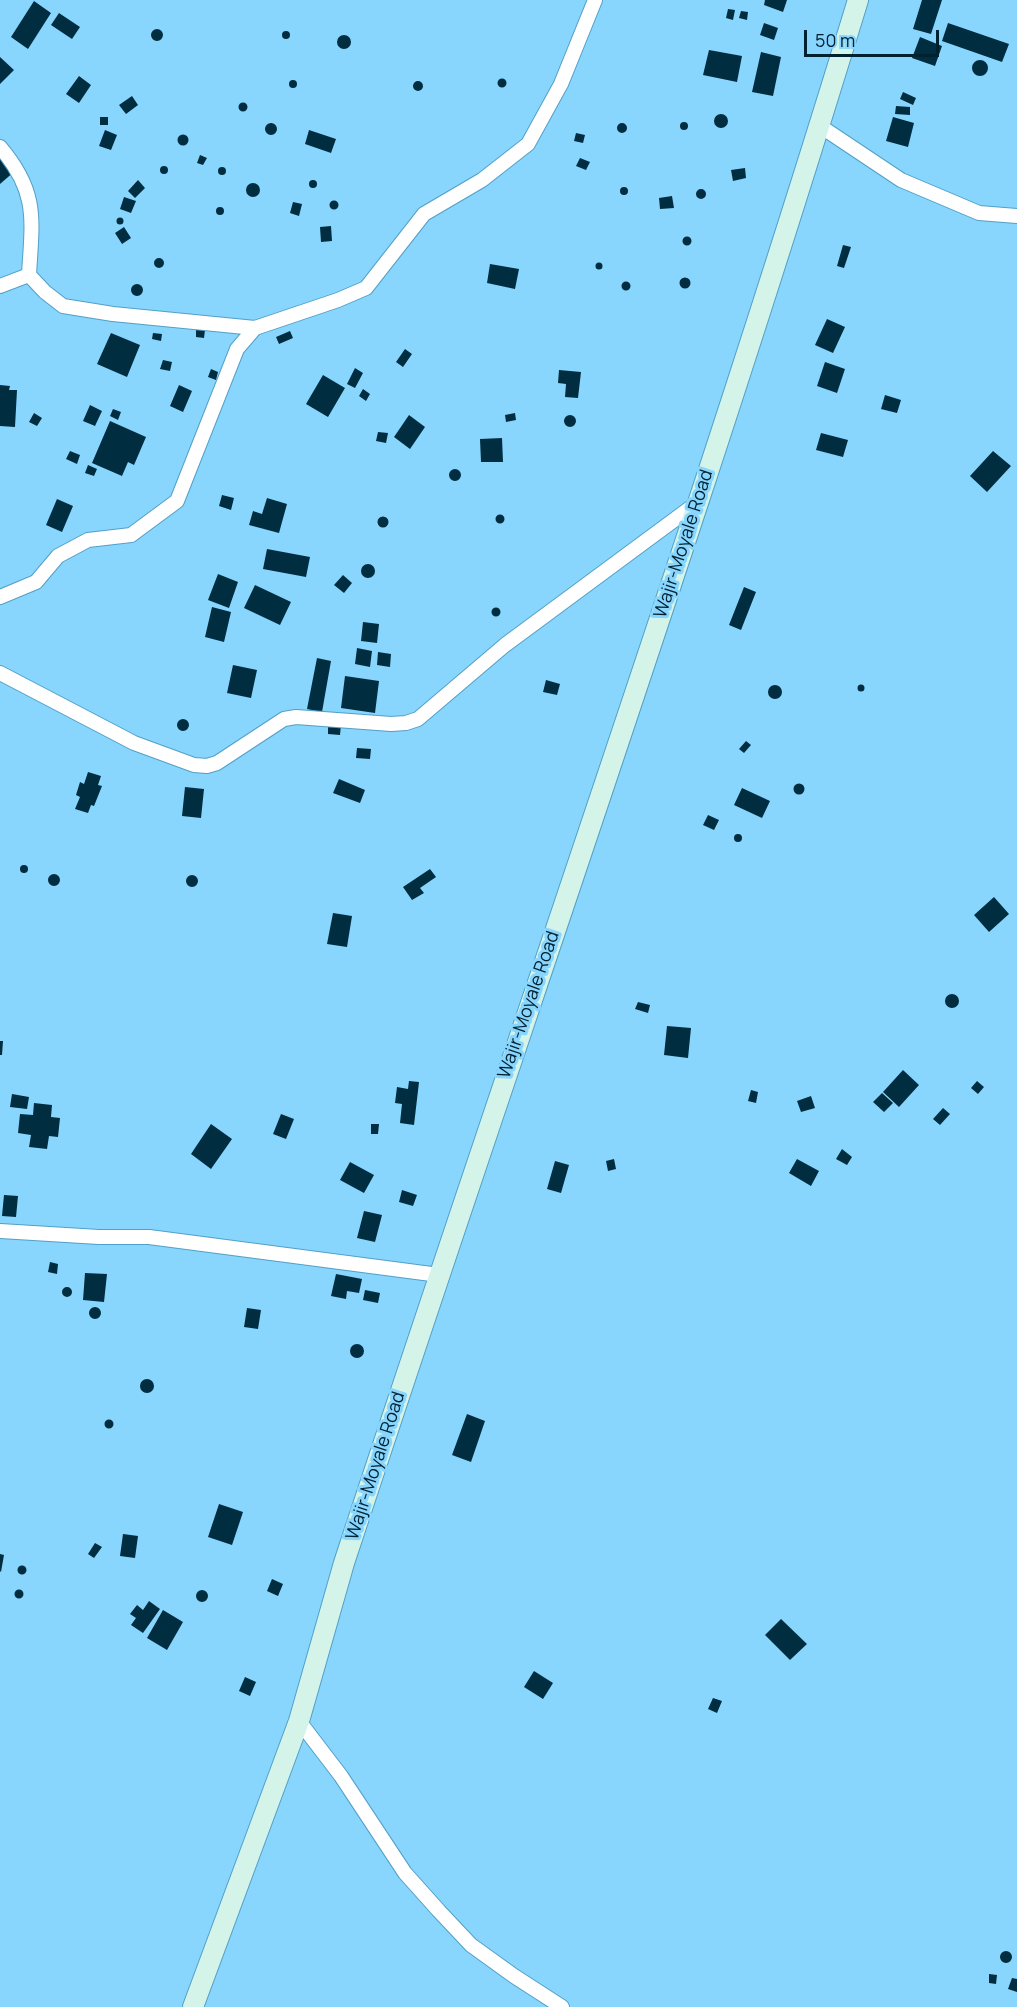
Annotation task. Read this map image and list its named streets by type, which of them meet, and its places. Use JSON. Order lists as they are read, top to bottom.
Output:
{
  "streets": {
    "main road": ["Wajir-Moyale Road"]
  },
  "scale_bar": "50 m"
}
